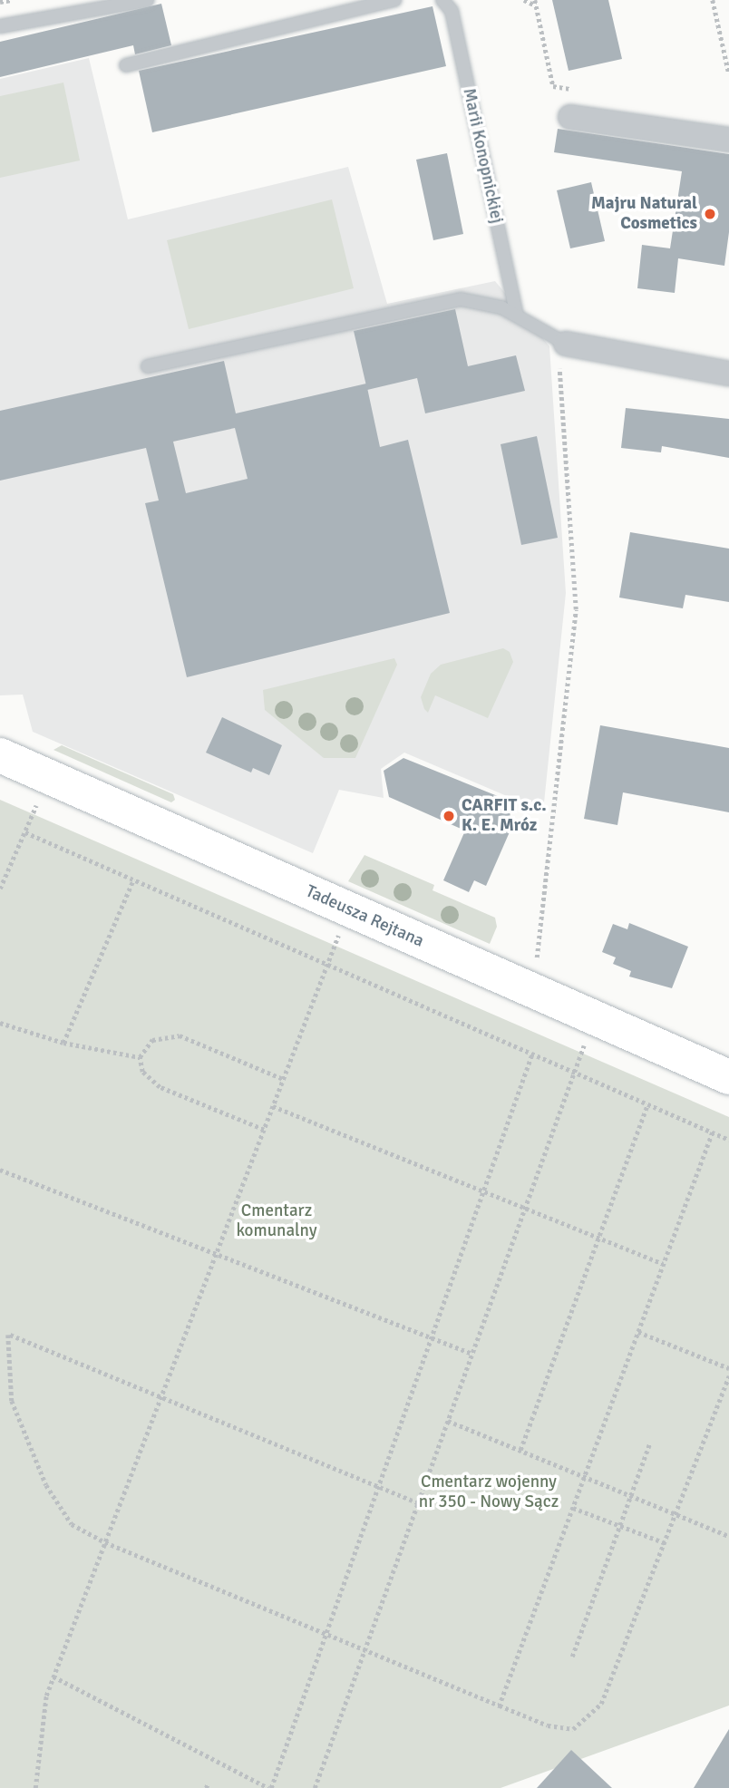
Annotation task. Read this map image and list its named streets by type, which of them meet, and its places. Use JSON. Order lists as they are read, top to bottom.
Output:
{
  "streets": {
    "street": ["Tadeusza Rejtana"],
    "lane": ["Marii Konopnickiej"]
  },
  "parks": ["Cmentarz komunalny", "Cmentarz wojenny nr 350 - Nowy Sącz"],
  "places": ["Majru Natural Cosmetics", "CARFIT s.c. K. E. Mróz"]
}
